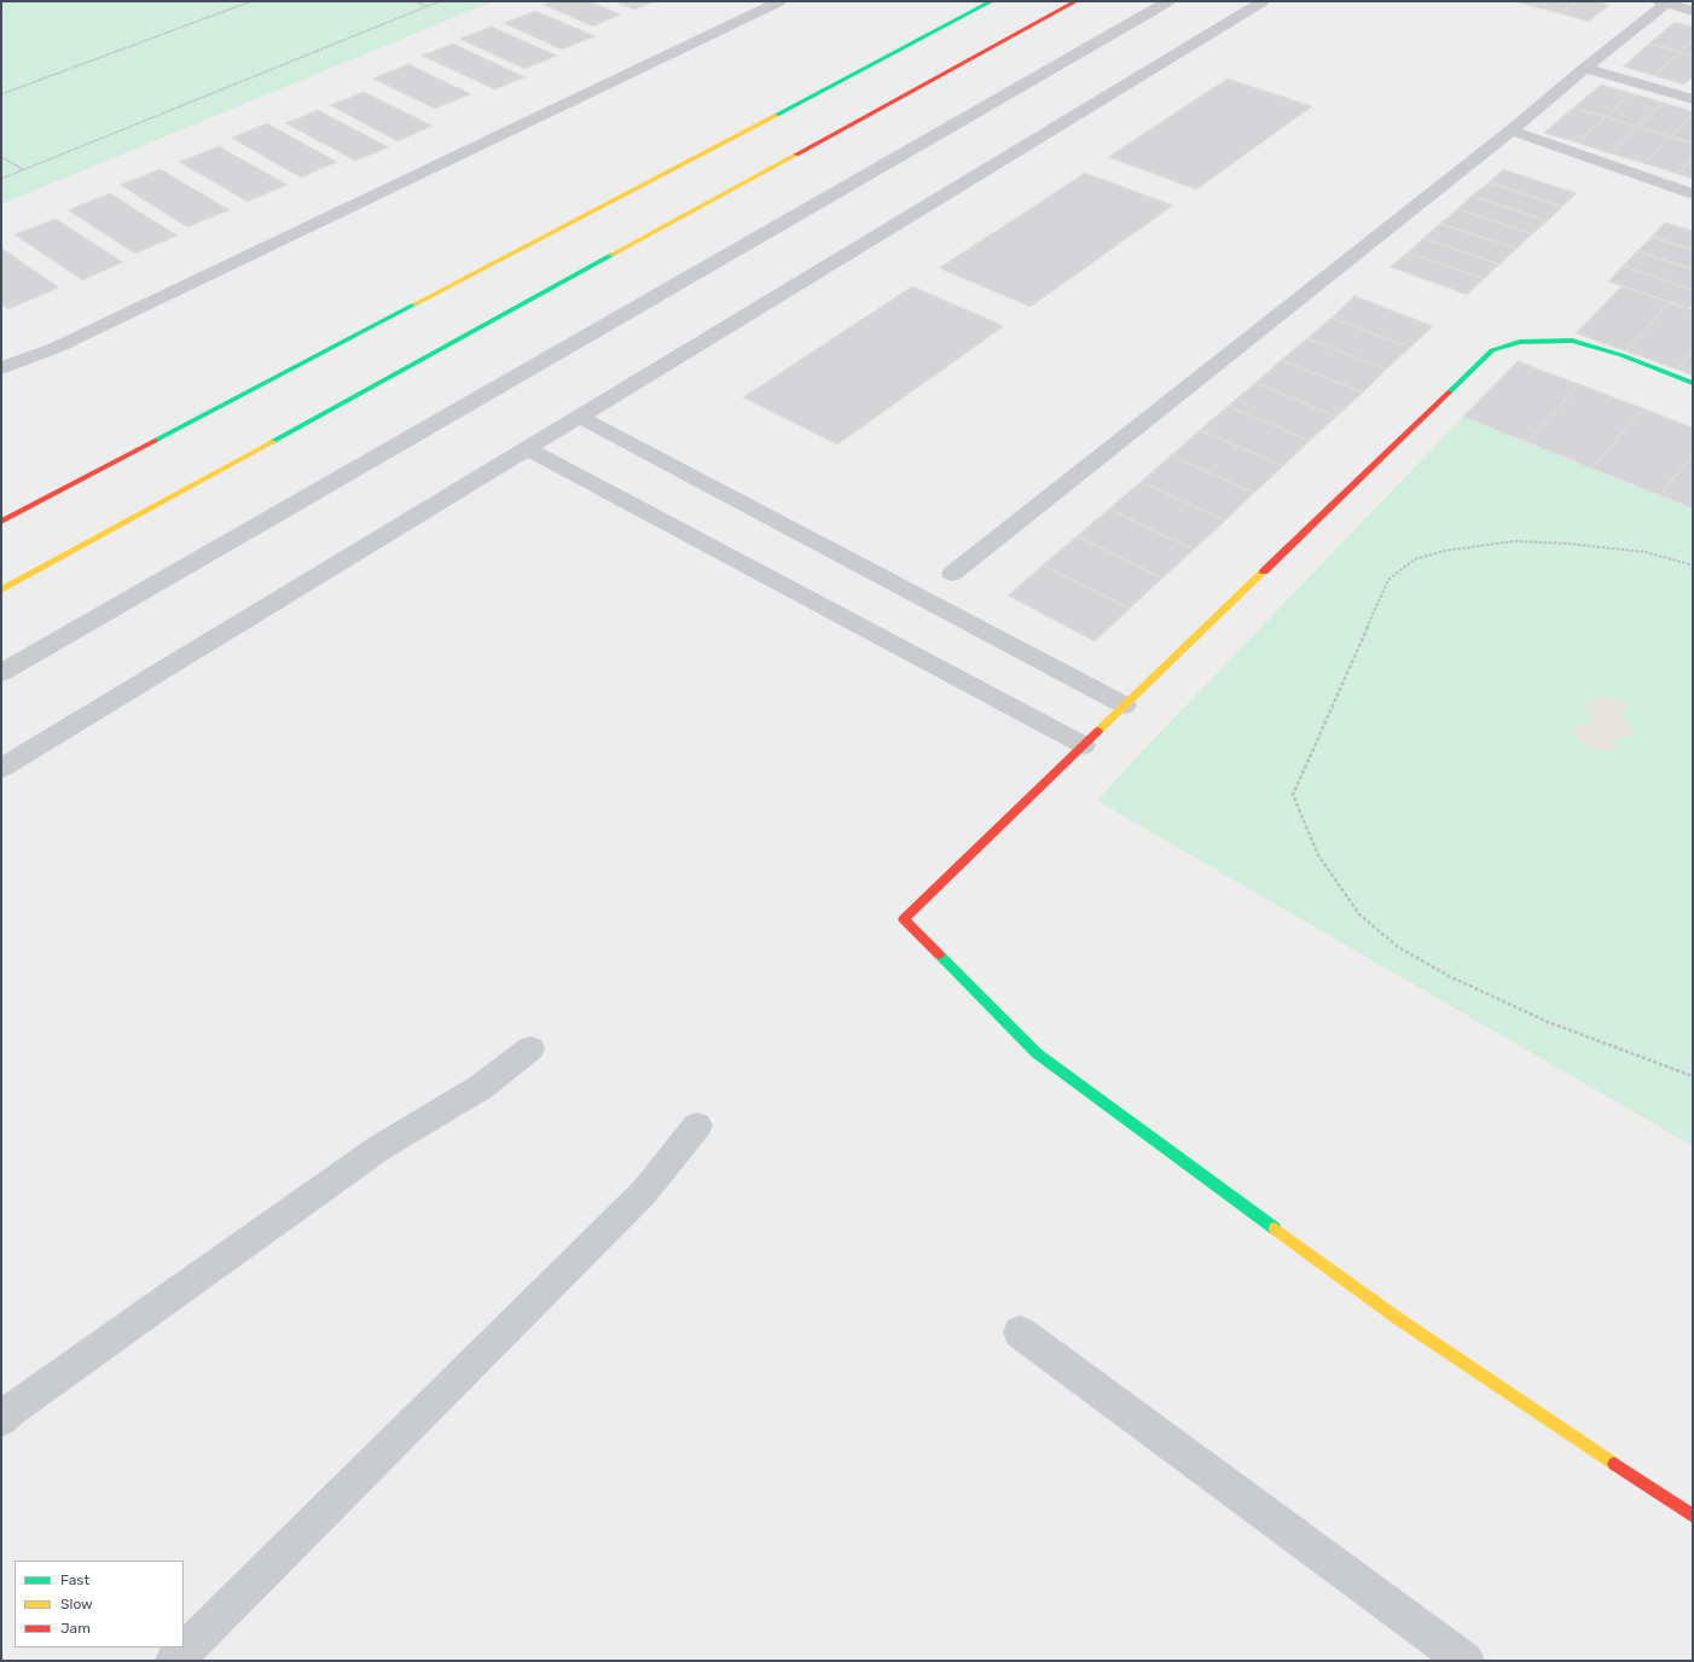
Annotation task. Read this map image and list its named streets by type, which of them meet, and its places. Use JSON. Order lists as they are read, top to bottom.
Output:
{
  "legend": ["Fast", "Slow", "Jam"]
}
